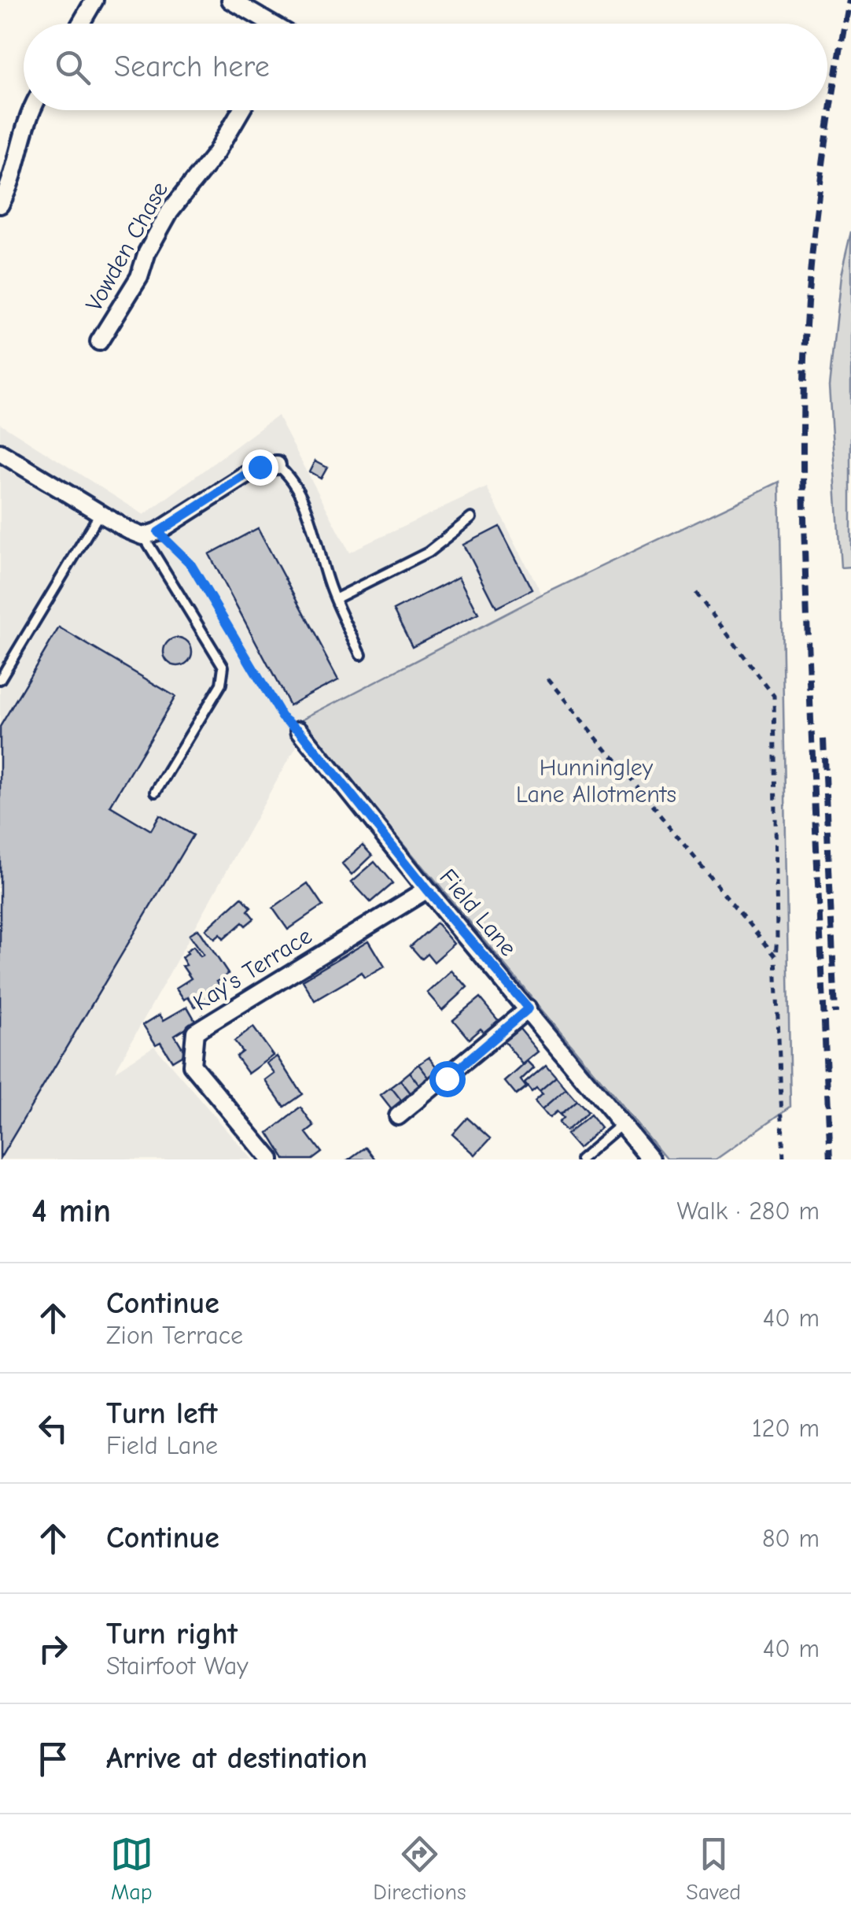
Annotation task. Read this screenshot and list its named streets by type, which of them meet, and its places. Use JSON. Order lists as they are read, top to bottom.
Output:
{
  "streets": {
    "street": ["Vowden Chase", "Field Lane", "Kay's Terrace"]
  },
  "crossings": [
    ["Field Lane", "Kay's Terrace"]
  ],
  "parks": ["Hunningley Lane Allotments"],
  "page": {
    "search": "Search here",
    "heading": ["4 min", "Walk · 280 m"],
    "list": [
      ["Continue", "Zion Terrace", "40 m"],
      ["Turn left", "Field Lane", "120 m"],
      ["Continue", "80 m"],
      ["Turn right", "Stairfoot Way", "40 m"],
      "Arrive at destination"
    ],
    "nav": ["Map", "Directions", "Saved"]
  }
}
